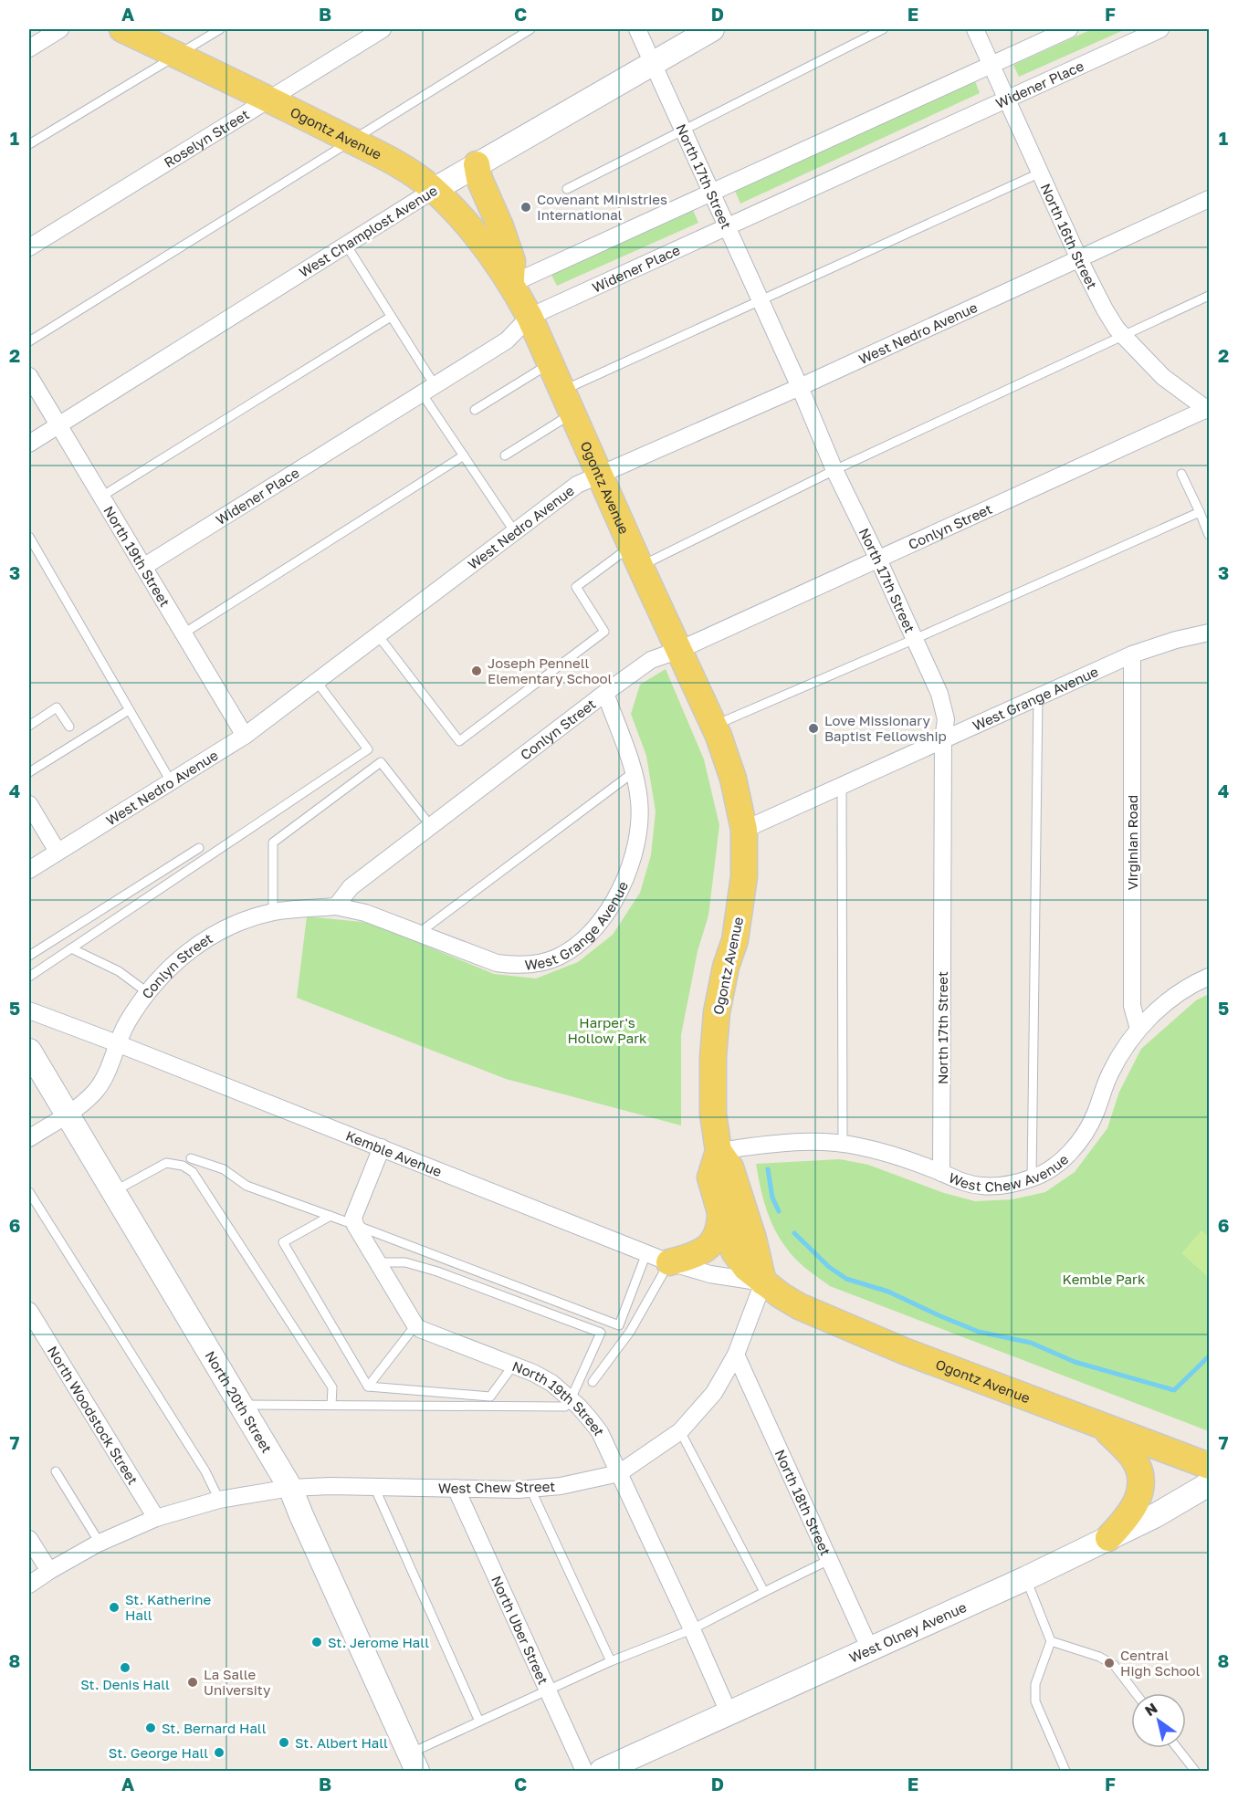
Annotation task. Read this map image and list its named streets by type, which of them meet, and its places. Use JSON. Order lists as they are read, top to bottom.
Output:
{
  "streets": {
    "main road": ["Ogontz Avenue"],
    "street": [
      "Widener Place",
      "Roselyn Street",
      "North 17th Street",
      "West Champlost Avenue",
      "North 16th Street",
      "West Nedro Avenue",
      "Conlyn Street",
      "North 19th Street",
      "West Grange Avenue",
      "Virginian Road",
      "Kemble Avenue",
      "West Chew Avenue",
      "North 20th Street",
      "North Woodstock Street",
      "West Chew Street",
      "North 18th Street",
      "North Uber Street",
      "West Olney Avenue"
    ]
  },
  "crossings": [
    ["Widener Place", "Ogontz Avenue"],
    ["Widener Place", "North 17th Street"],
    ["Widener Place", "North 16th Street"],
    ["Widener Place", "North 19th Street"],
    ["Ogontz Avenue", "Roselyn Street"],
    ["Ogontz Avenue", "West Champlost Avenue"],
    ["Ogontz Avenue", "West Nedro Avenue"],
    ["Ogontz Avenue", "Conlyn Street"],
    ["Ogontz Avenue", "West Grange Avenue"],
    ["Ogontz Avenue", "Kemble Avenue"],
    ["Ogontz Avenue", "West Chew Avenue"],
    ["Ogontz Avenue", "West Chew Street"],
    ["North 17th Street", "West Champlost Avenue"],
    ["North 17th Street", "West Nedro Avenue"],
    ["North 17th Street", "Conlyn Street"],
    ["North 17th Street", "West Grange Avenue"],
    ["North 17th Street", "West Chew Avenue"],
    ["West Champlost Avenue", "North 19th Street"],
    ["North 16th Street", "West Nedro Avenue"],
    ["North 16th Street", "Conlyn Street"],
    ["West Nedro Avenue", "North 19th Street"],
    ["Conlyn Street", "West Grange Avenue"],
    ["Conlyn Street", "Kemble Avenue"],
    ["Conlyn Street", "North 20th Street"],
    ["North 19th Street", "West Chew Street"],
    ["North 19th Street", "West Olney Avenue"],
    ["West Grange Avenue", "Virginian Road"],
    ["Virginian Road", "West Chew Avenue"],
    ["Kemble Avenue", "West Chew Street"],
    ["North 20th Street", "West Chew Street"],
    ["West Chew Street", "North 18th Street"],
    ["West Chew Street", "North Uber Street"],
    ["North 18th Street", "West Olney Avenue"]
  ],
  "parks": ["Harper's Hollow Park", "Kemble Park"],
  "places": [
    "Covenant Ministries International",
    "Joseph Pennell Elementary School",
    "Love Missionary Baptist Fellowship",
    "St. Katherine Hall",
    "St. Jerome Hall",
    "Central High School",
    "St. Denis Hall",
    "La Salle University",
    "St. Bernard Hall",
    "St. Albert Hall",
    "St. George Hall"
  ],
  "north": "top left",
  "grid": {
    "columns": [
      "A",
      "B",
      "C",
      "D",
      "E",
      "F"
    ],
    "rows": [
      "1",
      "2",
      "3",
      "4",
      "5",
      "6",
      "7",
      "8"
    ]
  }
}
